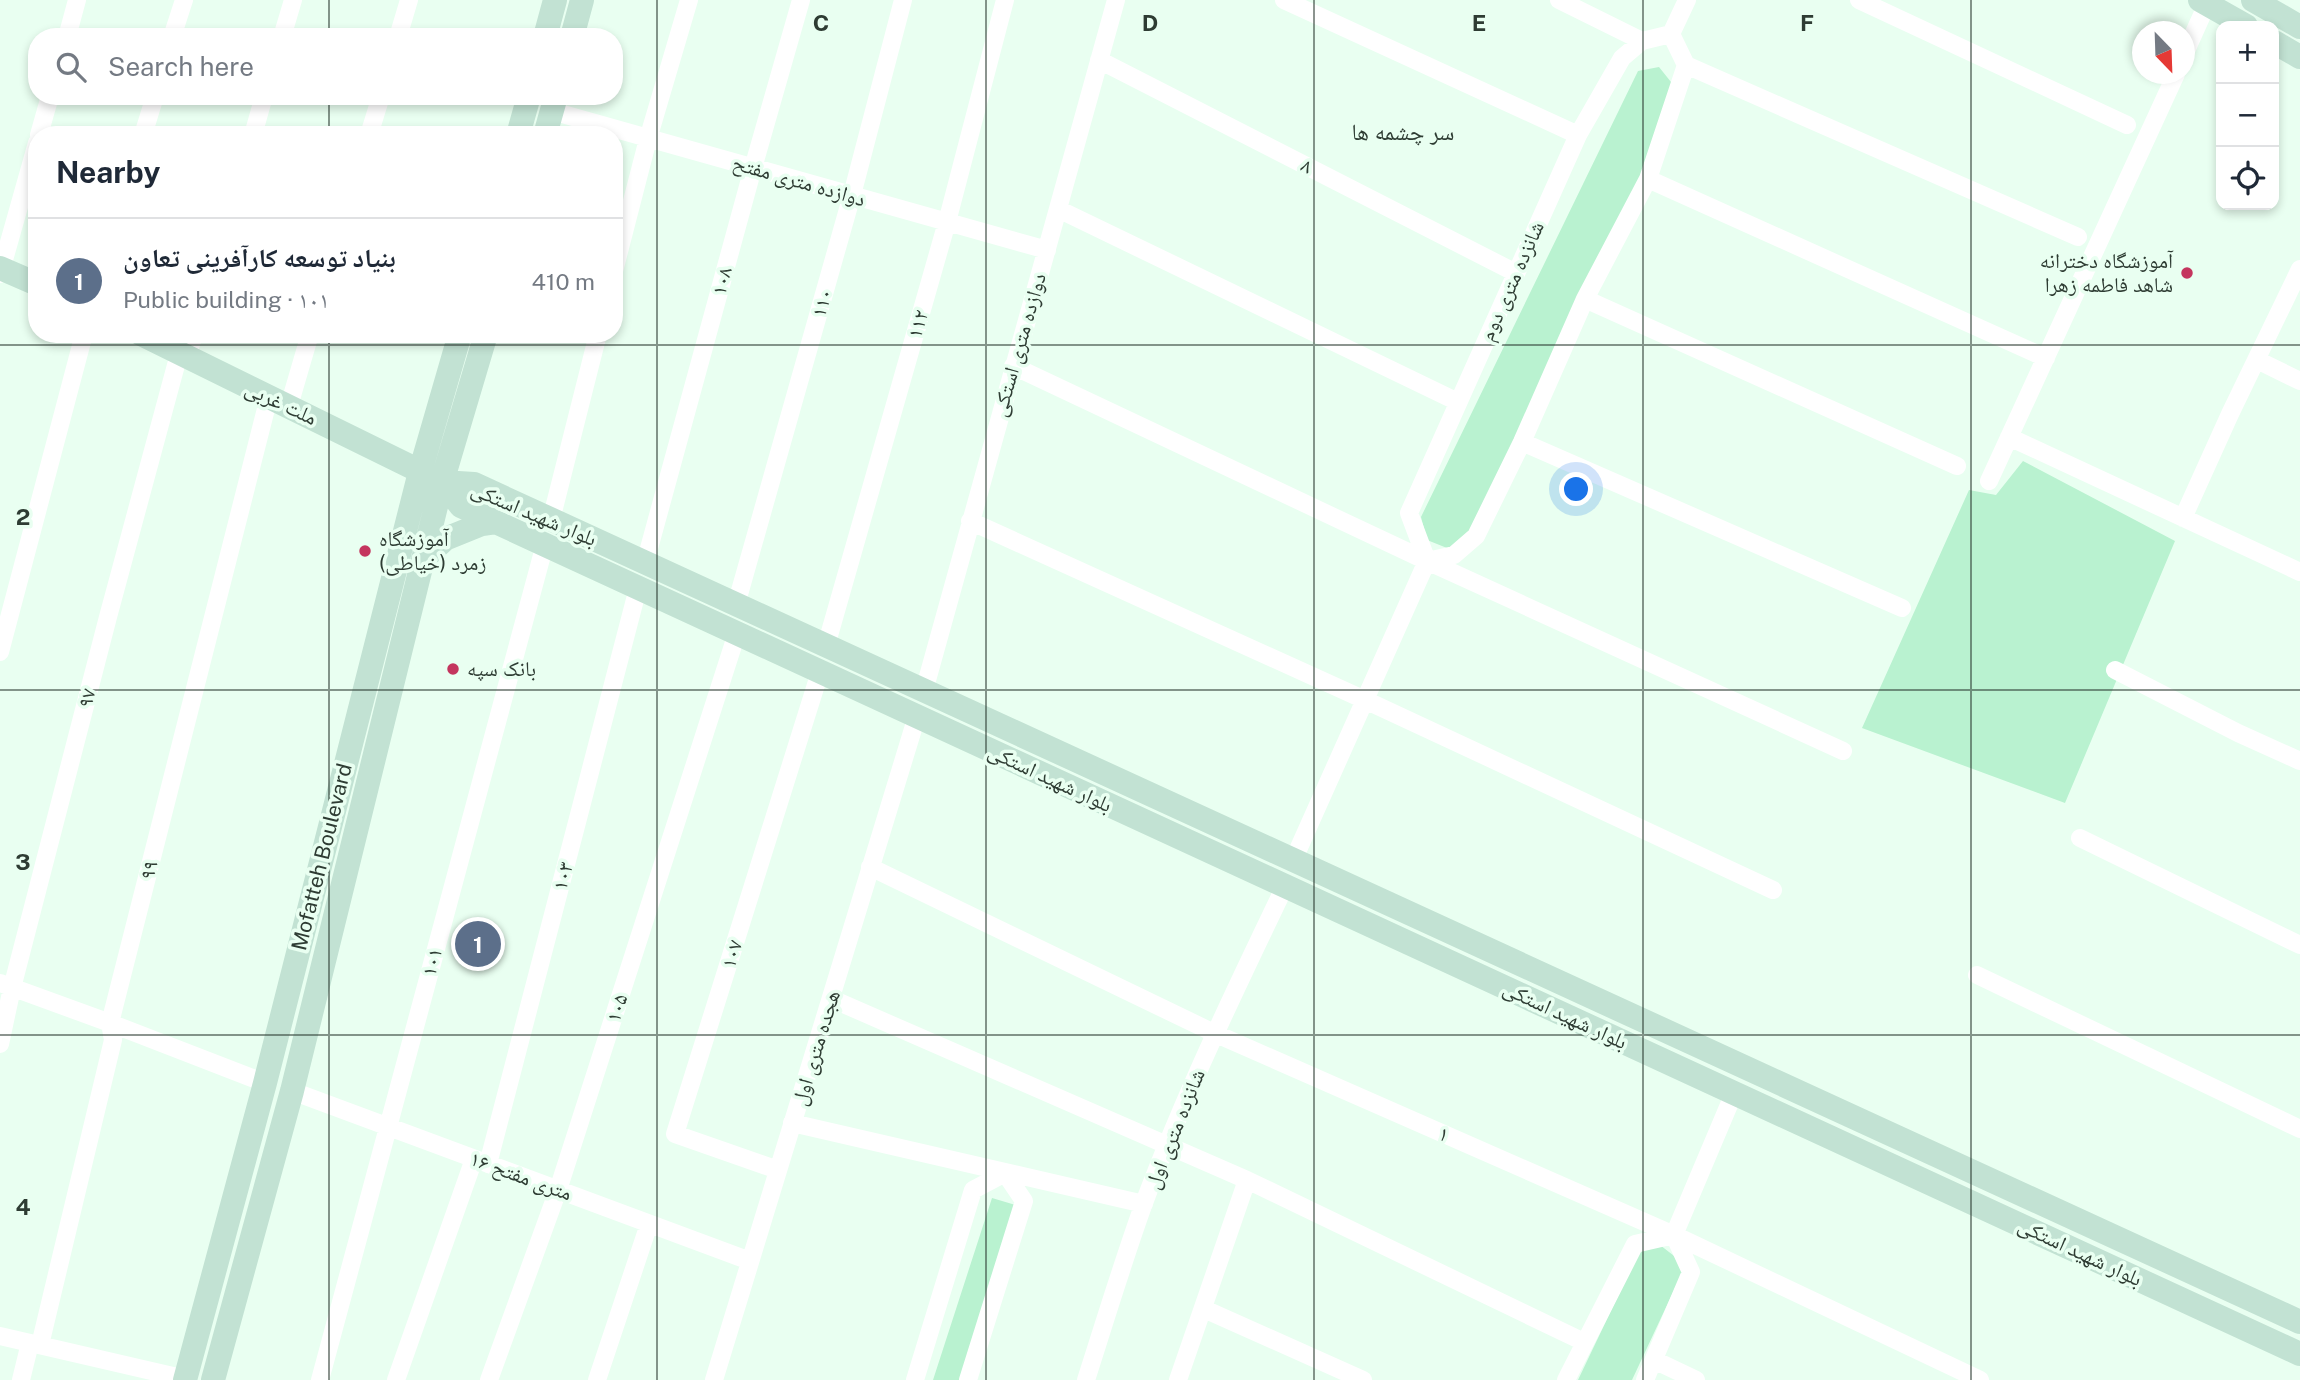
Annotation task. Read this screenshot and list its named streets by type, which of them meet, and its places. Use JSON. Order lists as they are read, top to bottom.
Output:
{
  "streets": {
    "main road": ["ملت غربی", "بلوار شهید استکی", "Mofatteh Boulevard"],
    "street": [
      "۸",
      "دوازده متری مفتح",
      "۱۰۸",
      "شانزده متری دوم",
      "۱۱۰",
      "۱۱۲",
      "دوازده متری استکی",
      "۹۷",
      "۹۹",
      "۱۰۳",
      "۱۰۷",
      "۱۰۱",
      "۱۰۵",
      "هجده متری اول",
      "شانزده متری اول",
      "۱",
      "۱۶ متری مفتح"
    ]
  },
  "crossings": [
    ["۸", "شانزده متری دوم"],
    ["۸", "دوازده متری استکی"],
    ["دوازده متری مفتح", "۱۰۸"],
    ["دوازده متری مفتح", "۱۱۰"],
    ["دوازده متری مفتح", "۱۱۲"],
    ["دوازده متری مفتح", "دوازده متری استکی"],
    ["۱۰۸", "بلوار شهید استکی"],
    ["۱۱۰", "بلوار شهید استکی"],
    ["۱۱۲", "بلوار شهید استکی"],
    ["دوازده متری استکی", "بلوار شهید استکی"],
    ["ملت غربی", "بلوار شهید استکی"],
    ["ملت غربی", "۹۷"],
    ["ملت غربی", "Mofatteh Boulevard"],
    ["ملت غربی", "۹۹"],
    ["بلوار شهید استکی", "Mofatteh Boulevard"],
    ["بلوار شهید استکی", "۱۰۳"],
    ["بلوار شهید استکی", "۱۰۷"],
    ["بلوار شهید استکی", "۱۰۱"],
    ["بلوار شهید استکی", "۱۰۵"],
    ["بلوار شهید استکی", "هجده متری اول"],
    ["بلوار شهید استکی", "شانزده متری اول"],
    ["Mofatteh Boulevard", "۱۶ متری مفتح"],
    ["۱۰۳", "۱۶ متری مفتح"],
    ["۱۰۷", "هجده متری اول"],
    ["۱۰۱", "۱۶ متری مفتح"],
    ["۱۰۵", "۱۶ متری مفتح"],
    ["هجده متری اول", "۱"],
    ["هجده متری اول", "۱۶ متری مفتح"],
    ["شانزده متری اول", "۱"]
  ],
  "districts": ["سر چشمه ها"],
  "places": ["آموزشگاه دخترانه شاهد فاطمه زهرا", "آموزشگاه زمرد (خیاطی)", "بانک سپه"],
  "north": "bottom right",
  "page": {
    "map_buttons": ["+", "−"],
    "search": "Search here",
    "heading": "Nearby",
    "list": [
      {
        "mark": "1",
        "name": "بنیاد توسعه کارآفرینی تعاون",
        "note": "Public building · ۱۰۱",
        "value": "410 m"
      }
    ],
    "pins": "1"
  },
  "grid": {
    "columns": [
      "C",
      "D",
      "E",
      "F"
    ],
    "rows": ["2", "3", "4"]
  }
}
